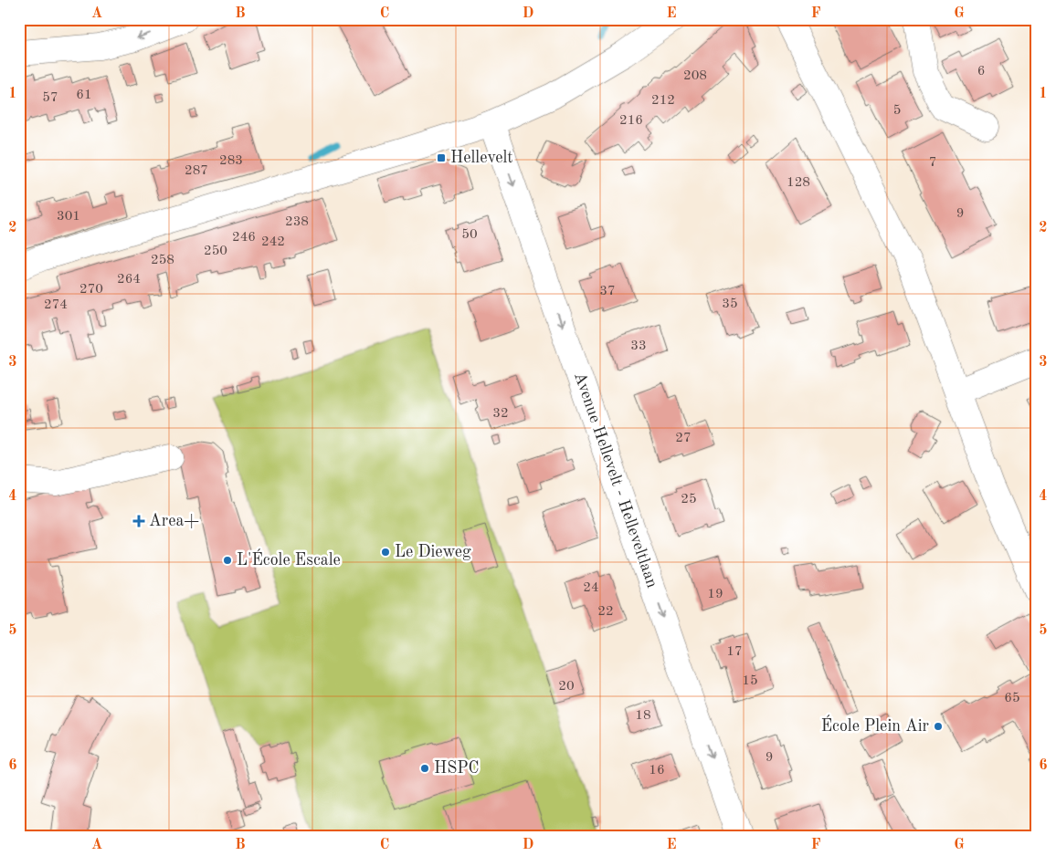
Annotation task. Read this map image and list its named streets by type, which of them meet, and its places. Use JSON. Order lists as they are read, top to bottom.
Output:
{
  "streets": {
    "street": ["Avenue Hellevelt - Helleveltlaan"]
  },
  "one_way": ["Avenue Hellevelt - Helleveltlaan"],
  "places": {
    "transit": ["Hellevelt"],
    "health": ["Area+"],
    "other": [
      "Le Dieweg",
      "L'École Escale",
      "École Plein Air",
      "HSPC"
    ]
  },
  "house_numbers": [
    "6",
    "208",
    "61",
    "57",
    "212",
    "5",
    "216",
    "283",
    "7",
    "287",
    "128",
    "9",
    "301",
    "238",
    "50",
    "246",
    "242",
    "250",
    "258",
    "264",
    "270",
    "37",
    "35",
    "274",
    "33",
    "32",
    "27",
    "25",
    "24",
    "19",
    "22",
    "17",
    "15",
    "20",
    "65",
    "18",
    "9",
    "16"
  ],
  "grid": {
    "columns": [
      "A",
      "B",
      "C",
      "D",
      "E",
      "F",
      "G"
    ],
    "rows": [
      "1",
      "2",
      "3",
      "4",
      "5",
      "6"
    ]
  }
}
